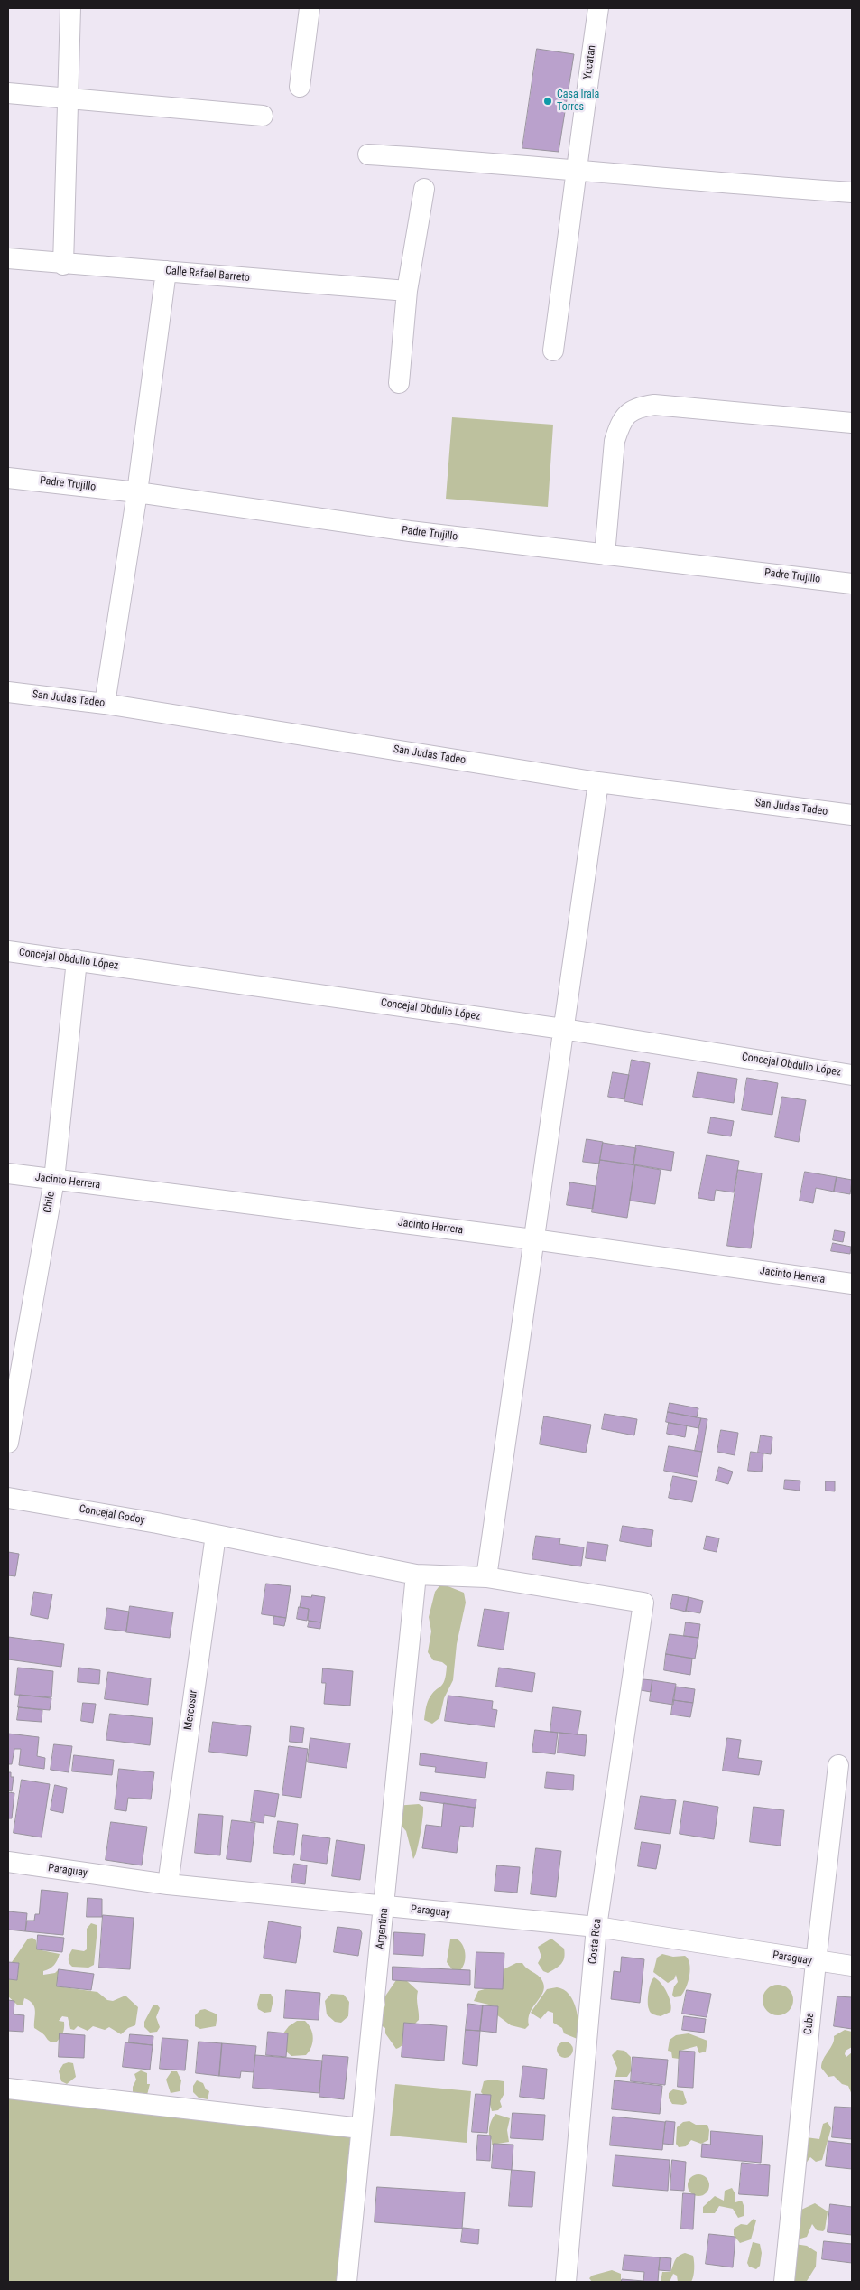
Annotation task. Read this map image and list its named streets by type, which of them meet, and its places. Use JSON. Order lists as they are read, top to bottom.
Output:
{
  "streets": {
    "street": [
      "Yucatan",
      "Calle Rafael Barreto",
      "Padre Trujillo",
      "San Judas Tadeo",
      "Concejal Obdulio López",
      "Jacinto Herrera",
      "Chile",
      "Concejal Godoy",
      "Mercosur",
      "Paraguay",
      "Argentina",
      "Costa Rica",
      "Cuba"
    ]
  },
  "crossings": [
    ["Concejal Obdulio López", "Chile"],
    ["Jacinto Herrera", "Chile"],
    ["Concejal Godoy", "Mercosur"],
    ["Concejal Godoy", "Argentina"],
    ["Concejal Godoy", "Costa Rica"],
    ["Mercosur", "Paraguay"],
    ["Paraguay", "Argentina"],
    ["Paraguay", "Costa Rica"],
    ["Paraguay", "Cuba"]
  ],
  "places": ["Casa Irala Torres"]
}
